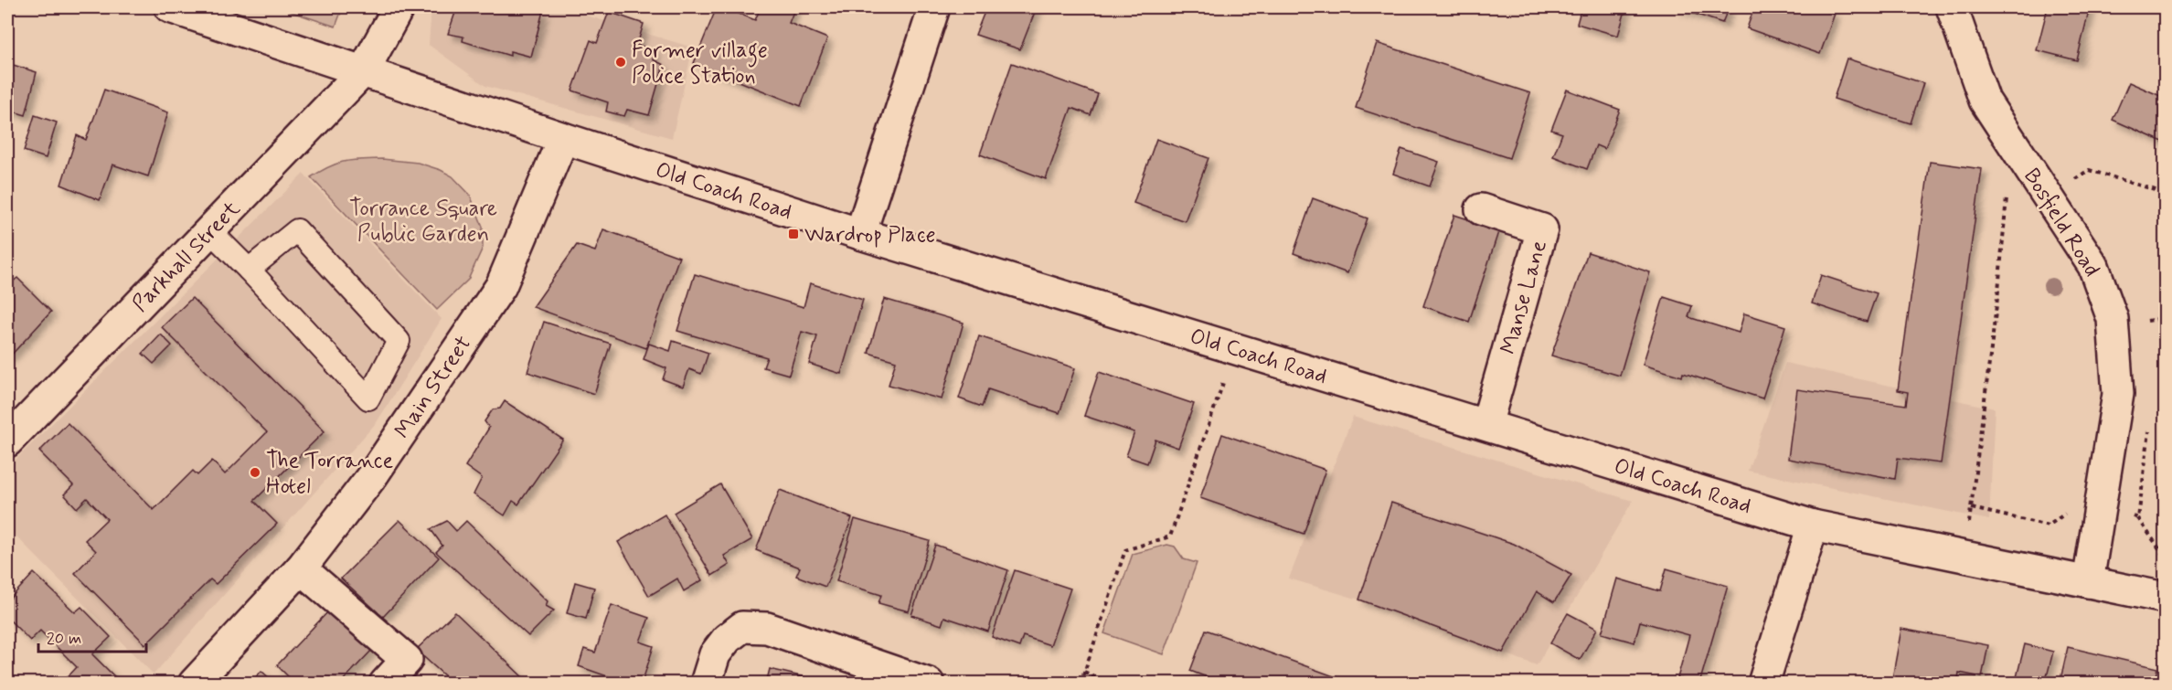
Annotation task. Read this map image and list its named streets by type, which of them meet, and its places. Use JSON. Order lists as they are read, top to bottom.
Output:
{
  "streets": {
    "street": [
      "Old Coach Road",
      "Bosfield Road",
      "Parkhall Street",
      "Manse Lane",
      "Main Street"
    ]
  },
  "crossings": [
    ["Old Coach Road", "Bosfield Road"],
    ["Old Coach Road", "Parkhall Street"],
    ["Old Coach Road", "Manse Lane"],
    ["Old Coach Road", "Main Street"]
  ],
  "parks": ["Torrance Square Public Garden"],
  "places": {
    "other": ["Former village Police Station", "The Torrance Hotel"],
    "transit": ["Wardrop Place"]
  },
  "scale_bar": "20 m"
}
